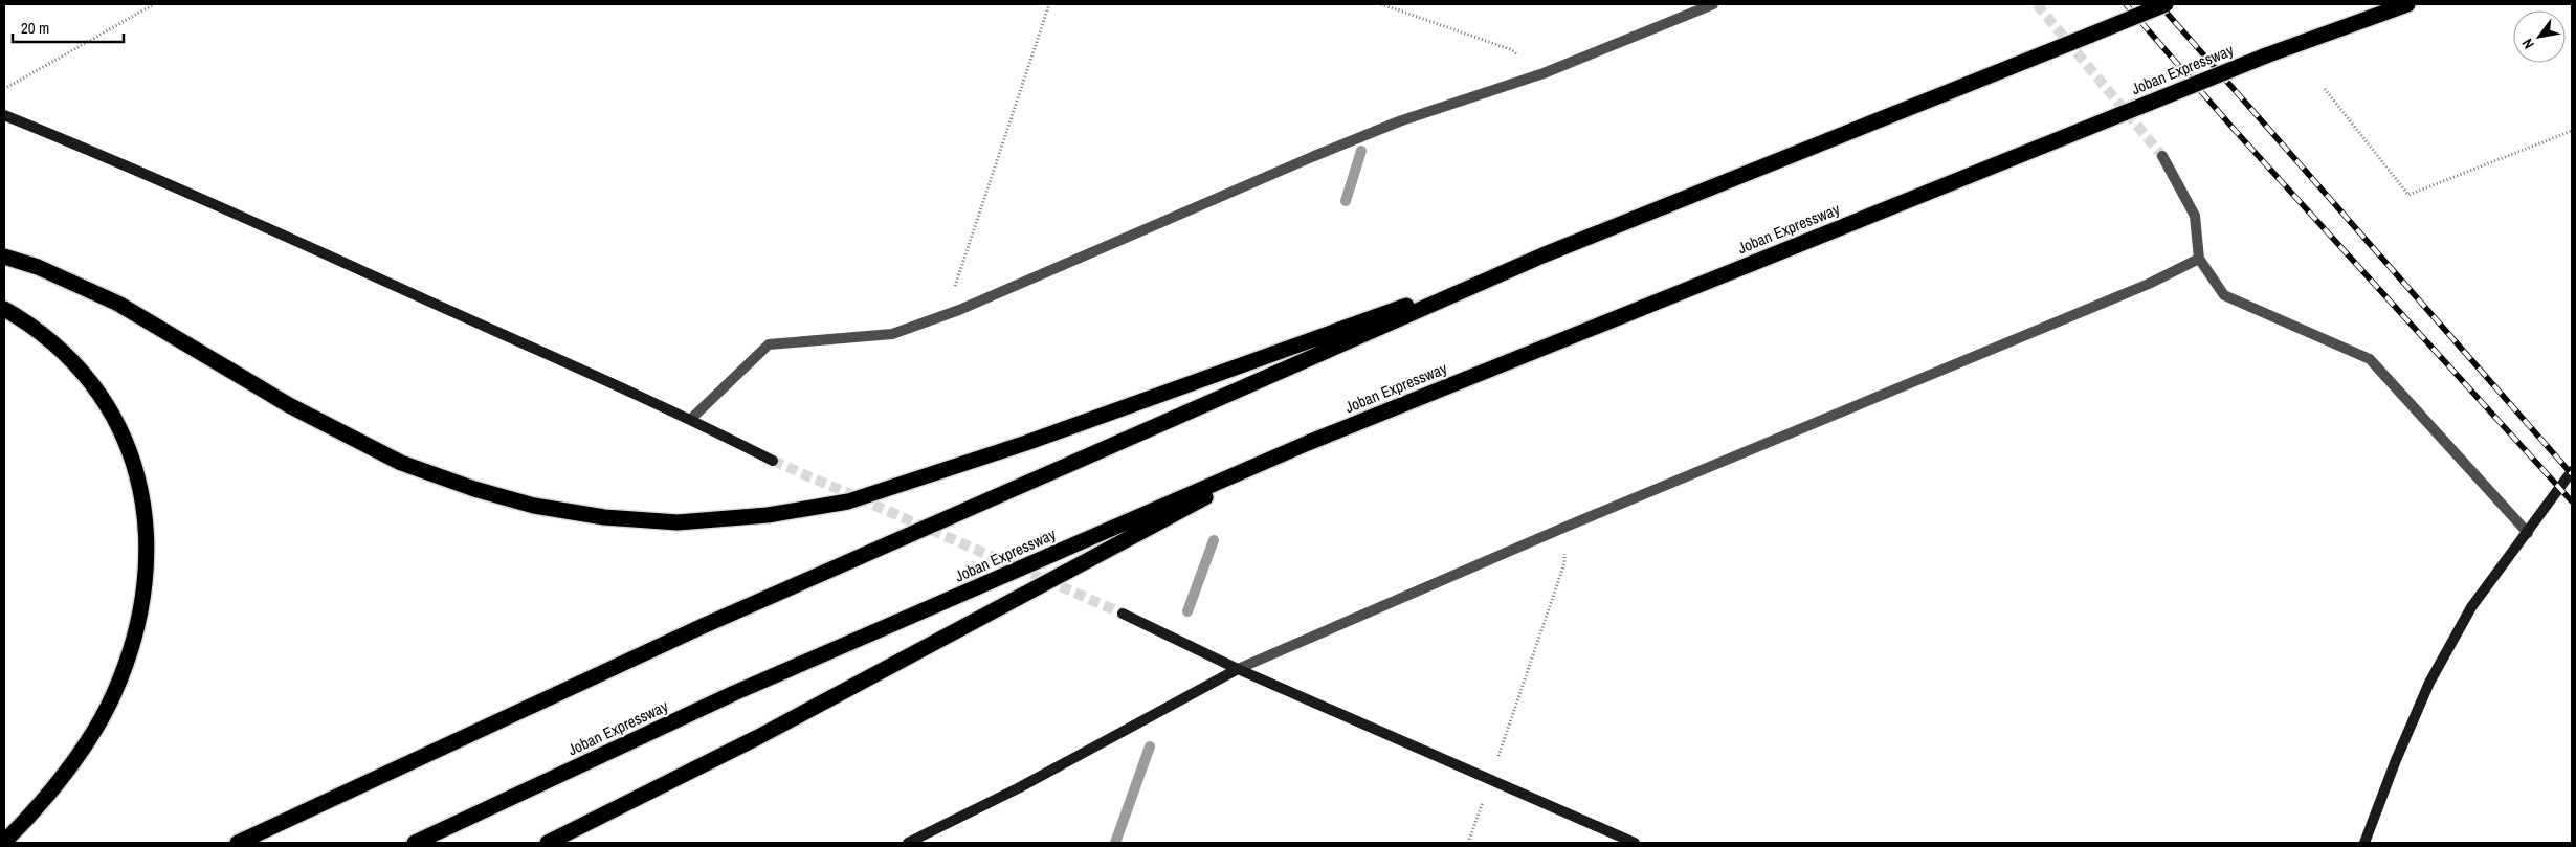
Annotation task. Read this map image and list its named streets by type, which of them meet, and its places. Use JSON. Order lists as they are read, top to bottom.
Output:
{
  "streets": {
    "highway": ["Joban Expressway"]
  },
  "scale_bar": "20 m",
  "north": "bottom left"
}
